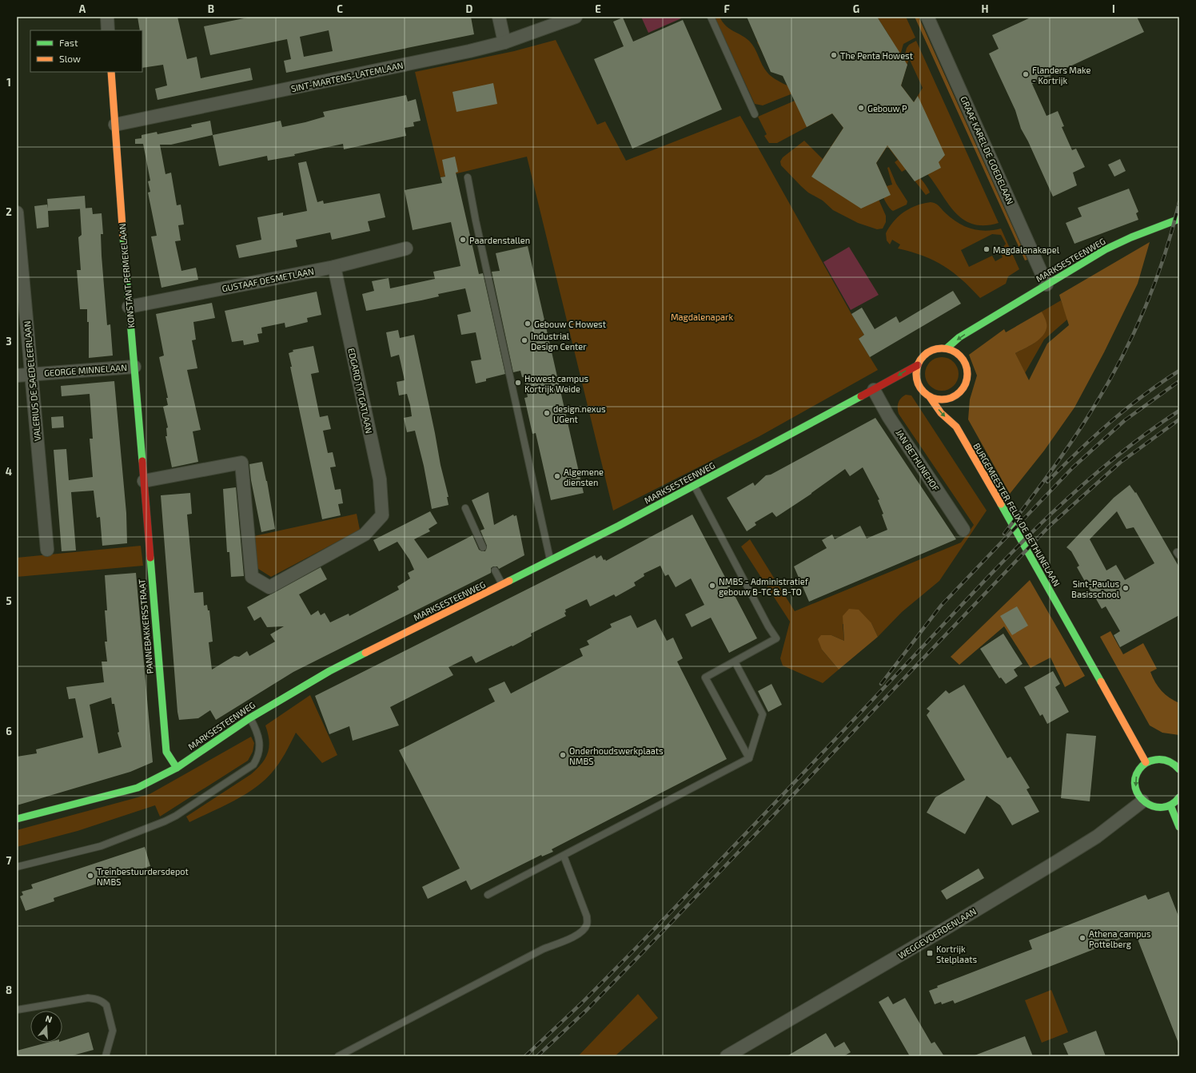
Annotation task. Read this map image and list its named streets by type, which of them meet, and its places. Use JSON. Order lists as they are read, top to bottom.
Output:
{
  "streets": {
    "street": [
      "SINT-MARTENS-LATEMLAAN",
      "GRAAF KAREL DE GOEDELAAN",
      "MARKSESTEENWEG",
      "KONSTANT PERMEKELAAN",
      "GUSTAAF DESMETLAAN",
      "GEORGE MINNELAAN",
      "VALERIUS DE SAEDELEERLAAN",
      "EDGARD TYTGATLAAN",
      "JAN BETHUNEHOF",
      "BURGEMEESTER FELIX DE BETHUNELAAN",
      "PANNEBAKKERSSTRAAT",
      "WEGGEVOERDENLAAN"
    ]
  },
  "crossings": [
    ["SINT-MARTENS-LATEMLAAN", "KONSTANT PERMEKELAAN"],
    ["GRAAF KAREL DE GOEDELAAN", "MARKSESTEENWEG"],
    ["MARKSESTEENWEG", "JAN BETHUNEHOF"],
    ["MARKSESTEENWEG", "BURGEMEESTER FELIX DE BETHUNELAAN"],
    ["MARKSESTEENWEG", "PANNEBAKKERSSTRAAT"],
    ["KONSTANT PERMEKELAAN", "GUSTAAF DESMETLAAN"],
    ["KONSTANT PERMEKELAAN", "GEORGE MINNELAAN"],
    ["KONSTANT PERMEKELAAN", "EDGARD TYTGATLAAN"],
    ["KONSTANT PERMEKELAAN", "PANNEBAKKERSSTRAAT"],
    ["GUSTAAF DESMETLAAN", "EDGARD TYTGATLAAN"],
    ["GEORGE MINNELAAN", "VALERIUS DE SAEDELEERLAAN"],
    ["EDGARD TYTGATLAAN", "PANNEBAKKERSSTRAAT"]
  ],
  "parks": ["Magdalenapark"],
  "places": {
    "other": [
      "The Penta Howest",
      "Flanders Make - Kortrijk",
      "Gebouw P",
      "Paardenstallen",
      "Magdalenakapel",
      "Gebouw C Howest",
      "Industrial Design Center",
      "Howest campus Kortrijk Weide",
      "design.nexus UGent",
      "Algemene diensten",
      "NMBS - Administratief gebouw B-TC & B-TO",
      "Sint-Paulus Basisschool",
      "Onderhoudswerkplaats NMBS",
      "Treinbestuurdersdepot NMBS",
      "Athena campus Pottelberg"
    ],
    "transit": ["Kortrijk Stelplaats"]
  },
  "legend": ["Fast", "Slow"],
  "north": "top",
  "grid": {
    "columns": [
      "A",
      "B",
      "C",
      "D",
      "E",
      "F",
      "G",
      "H",
      "I"
    ],
    "rows": [
      "1",
      "2",
      "3",
      "4",
      "5",
      "6",
      "7",
      "8"
    ]
  }
}
